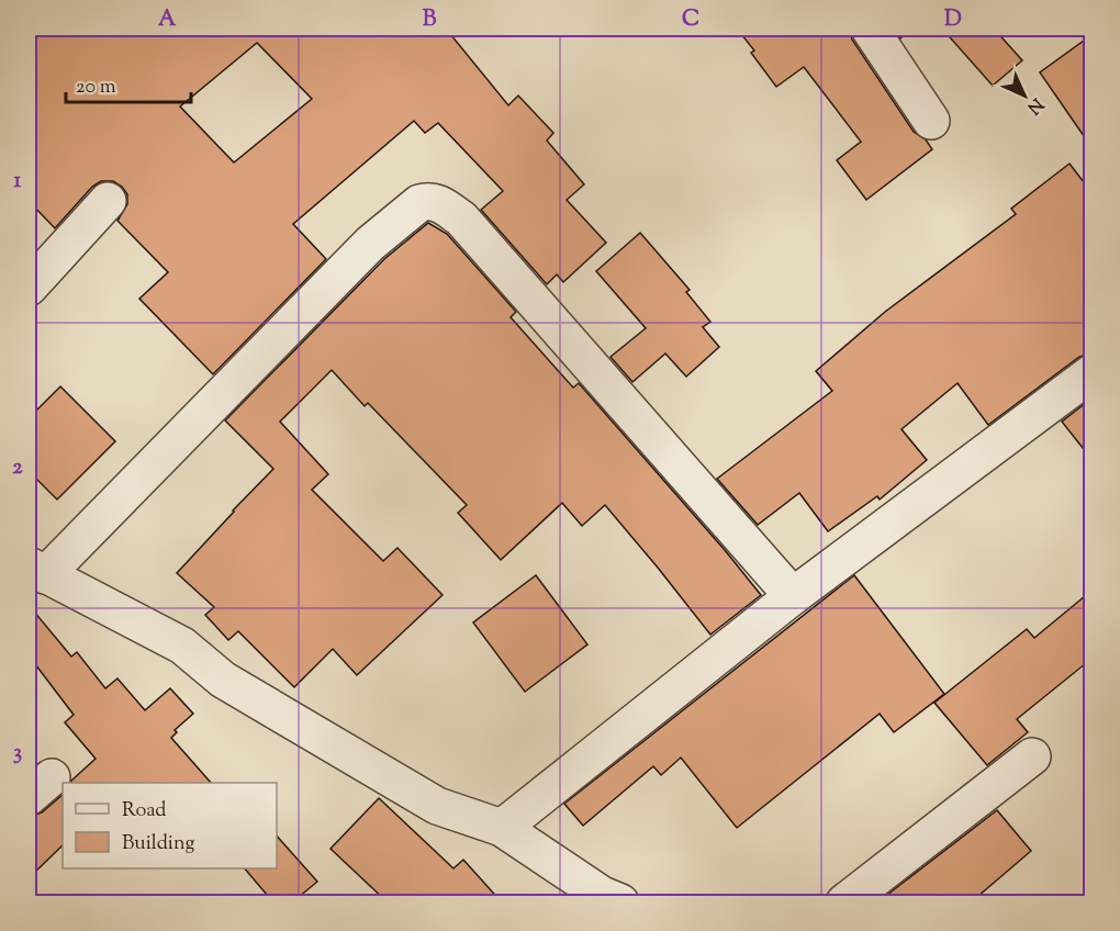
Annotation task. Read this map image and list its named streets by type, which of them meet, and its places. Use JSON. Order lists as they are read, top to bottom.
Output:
{
  "legend": ["Road", "Building"],
  "scale_bar": "20 m",
  "north": "bottom right",
  "grid": {
    "columns": [
      "A",
      "B",
      "C",
      "D"
    ],
    "rows": ["1", "2", "3"]
  }
}
